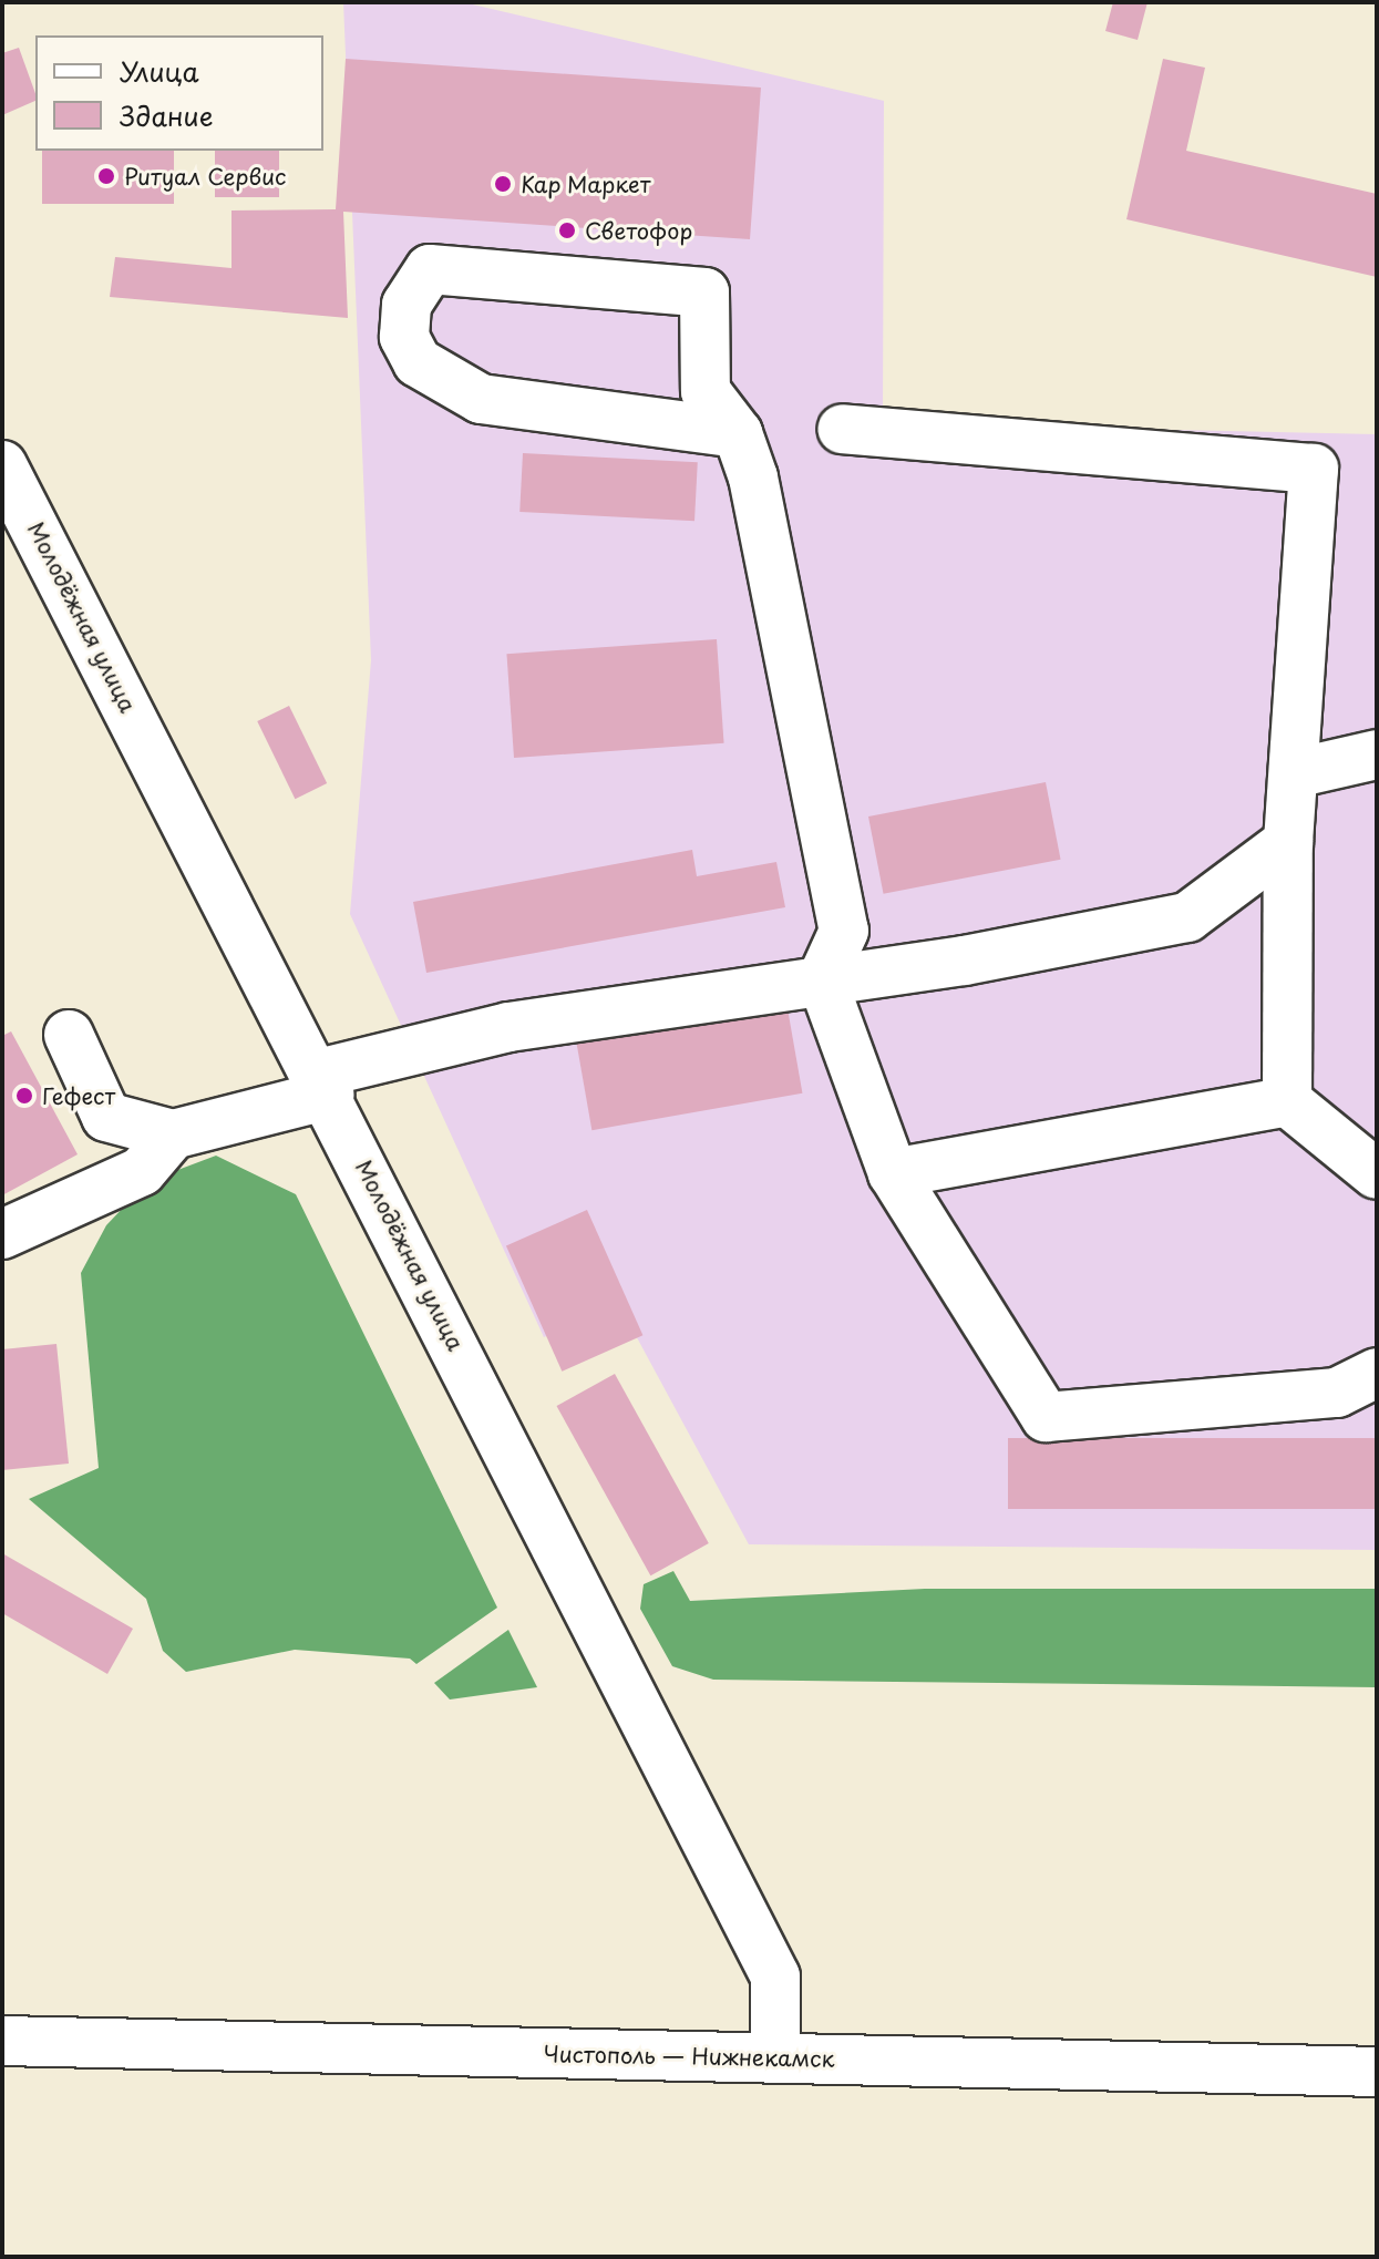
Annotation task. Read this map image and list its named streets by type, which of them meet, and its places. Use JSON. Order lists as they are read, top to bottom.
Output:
{
  "streets": {
    "street": ["Молодёжная улица", "Чистополь — Нижнекамск"]
  },
  "crossings": [
    ["Молодёжная улица", "Чистополь — Нижнекамск"]
  ],
  "places": [
    "Ритуал Сервис",
    "Кар Маркет",
    "Светофор",
    "Гефест"
  ],
  "legend": ["Улица", "Здание"]
}
